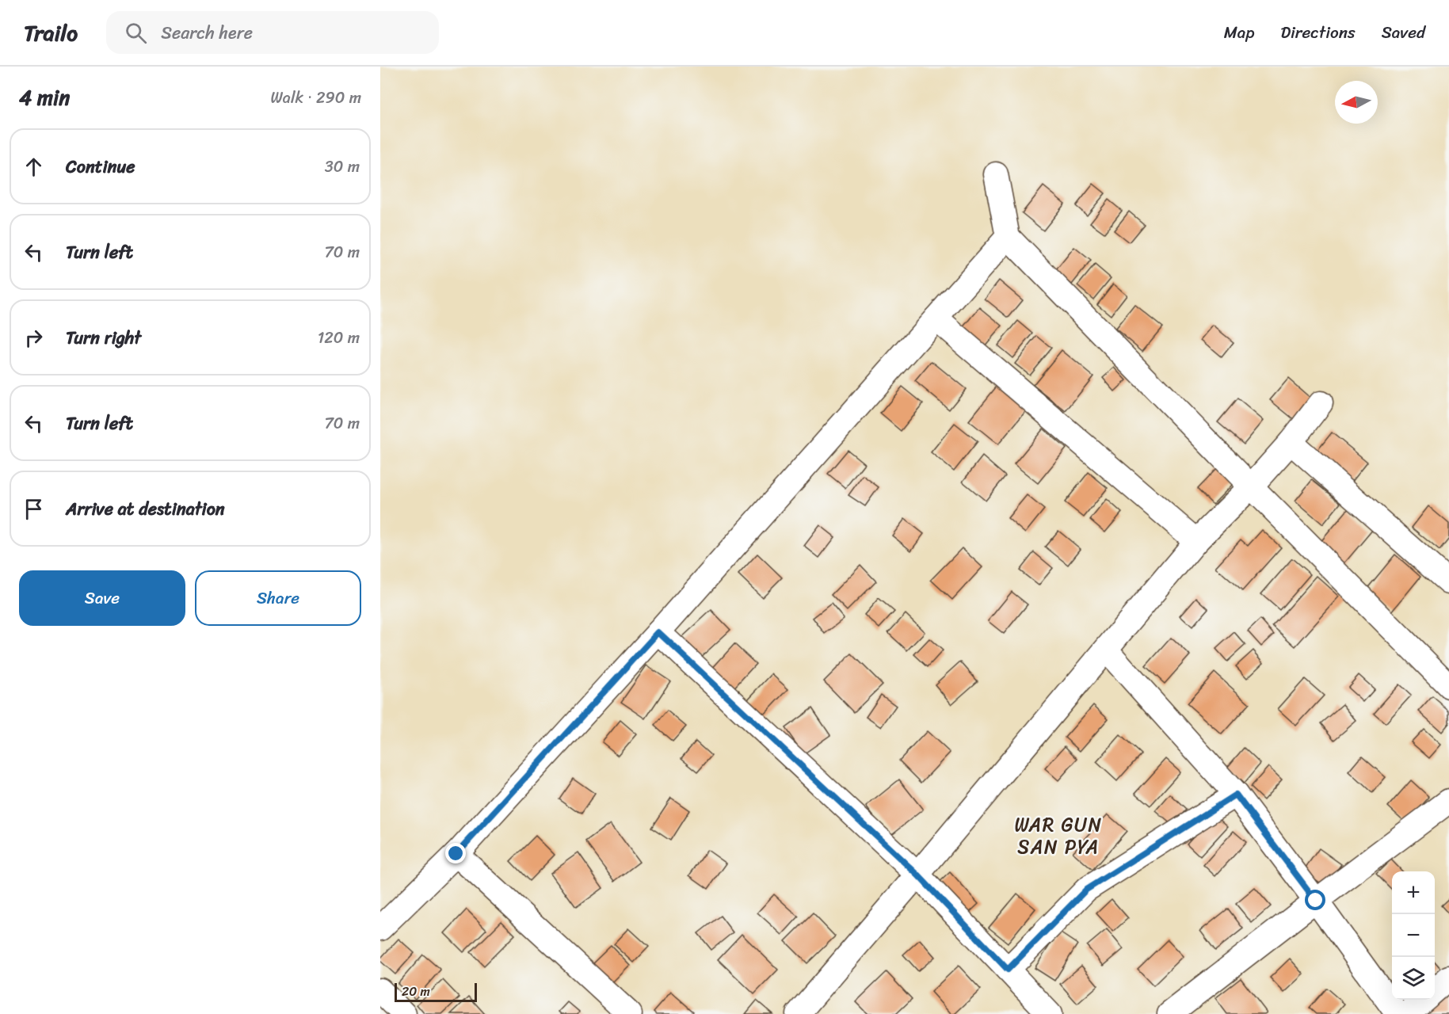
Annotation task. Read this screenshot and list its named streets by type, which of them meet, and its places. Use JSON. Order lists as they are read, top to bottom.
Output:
{
  "districts": ["WAR GUN SAN PYA"],
  "scale_bar": "20 m",
  "north": "left",
  "page": {
    "header": "Trailo",
    "search": "Search here",
    "nav": ["Map", "Directions", "Saved"],
    "heading": ["4 min", "Walk · 290 m"],
    "list": [
      ["Continue", "30 m"],
      ["Turn left", "70 m"],
      ["Turn right", "120 m"],
      ["Turn left", "70 m"],
      "Arrive at destination"
    ],
    "buttons": ["Save", "Share"],
    "map_buttons": ["+", "−"],
    "scale": "20 m"
  }
}
